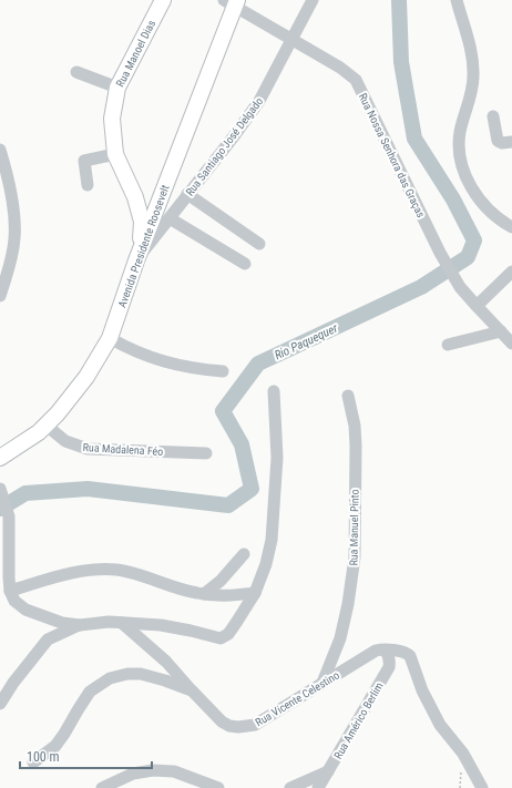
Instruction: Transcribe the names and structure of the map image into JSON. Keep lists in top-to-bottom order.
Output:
{
  "streets": {
    "main road": ["Rua Manoel Dias", "Avenida Presidente Roosevelt"],
    "street": [
      "Rua Santiago José Delgado",
      "Rua Nossa Senhora das Graças",
      "Rua Madalena Féo",
      "Rua Manuel Pinto",
      "Rua Vicente Celestino",
      "Rua Américo Berlim"
    ]
  },
  "crossings": [
    ["Rua Manoel Dias", "Rua Santiago José Delgado"],
    ["Rua Manoel Dias", "Avenida Presidente Roosevelt"],
    ["Rua Santiago José Delgado", "Rua Nossa Senhora das Graças"],
    ["Rua Santiago José Delgado", "Avenida Presidente Roosevelt"],
    ["Rua Nossa Senhora das Graças", "Avenida Presidente Roosevelt"],
    ["Avenida Presidente Roosevelt", "Rua Madalena Féo"],
    ["Rua Manuel Pinto", "Rua Vicente Celestino"],
    ["Rua Vicente Celestino", "Rua Américo Berlim"]
  ],
  "water": ["Rio Paquequer"],
  "scale_bar": "100 m"
}
